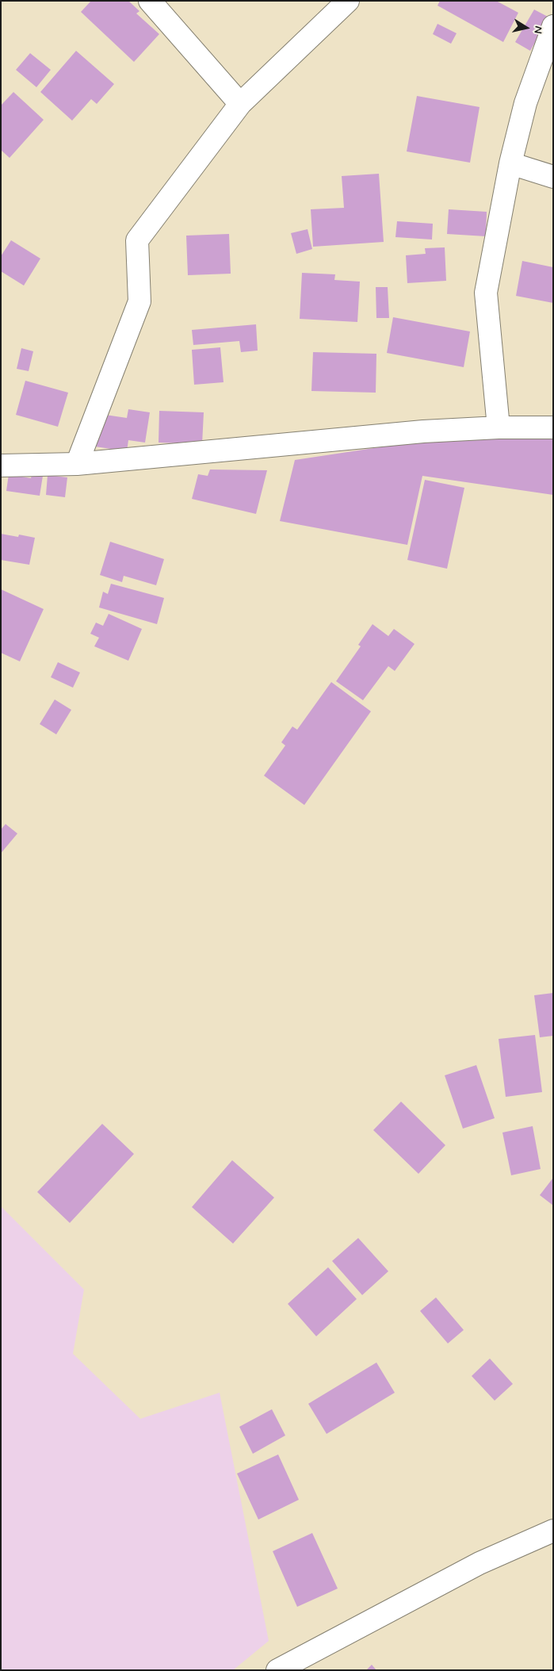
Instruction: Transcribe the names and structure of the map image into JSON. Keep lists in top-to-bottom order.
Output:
{
  "north": "right"
}
